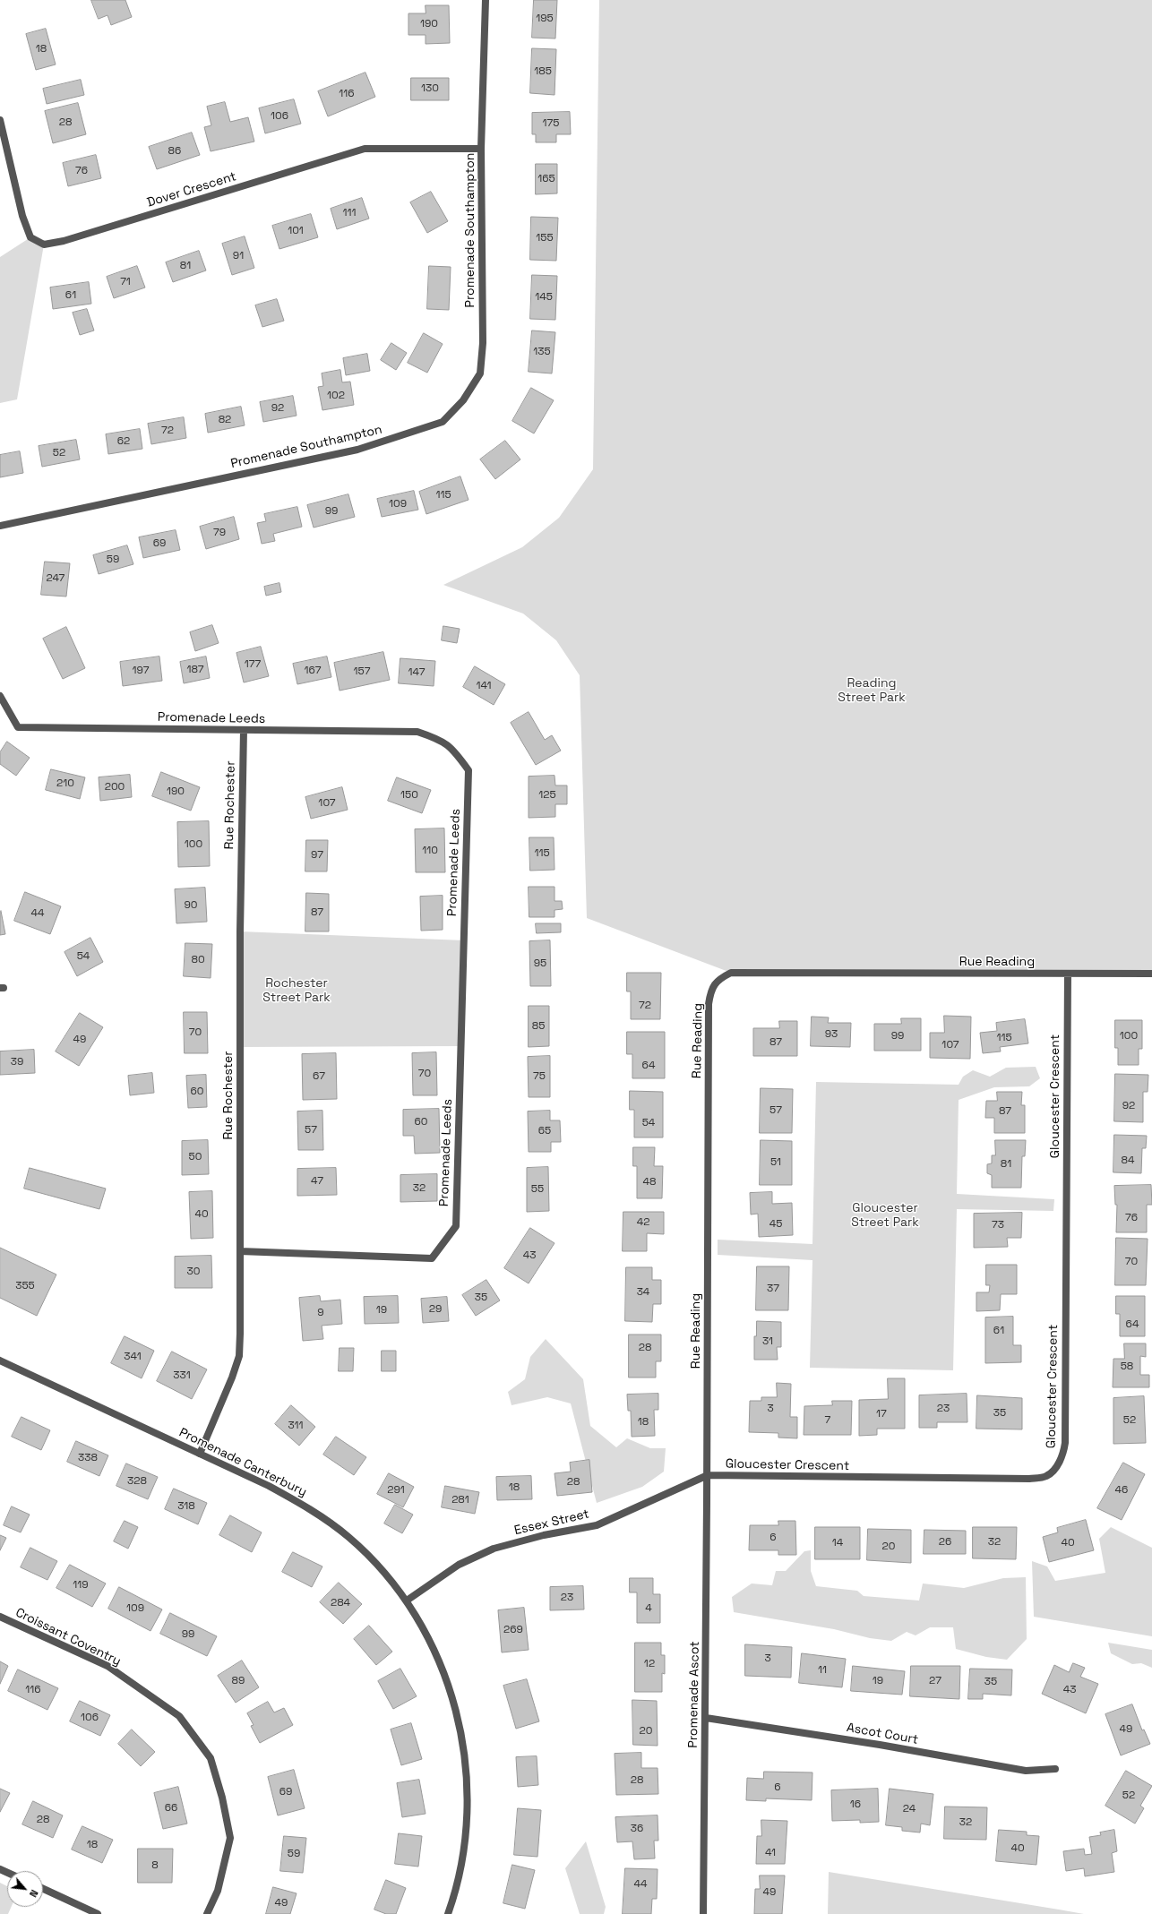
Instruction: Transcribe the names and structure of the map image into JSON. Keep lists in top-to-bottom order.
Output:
{
  "streets": {
    "street": [
      "Dover Crescent",
      "Promenade Southampton",
      "Promenade Leeds",
      "Rue Rochester",
      "Rue Reading",
      "Gloucester Crescent",
      "Promenade Canterbury",
      "Essex Street",
      "Croissant Coventry",
      "Promenade Ascot",
      "Ascot Court"
    ]
  },
  "crossings": [
    ["Dover Crescent", "Promenade Southampton"],
    ["Promenade Leeds", "Rue Rochester"],
    ["Rue Rochester", "Promenade Canterbury"],
    ["Rue Reading", "Gloucester Crescent"],
    ["Rue Reading", "Essex Street"],
    ["Rue Reading", "Promenade Ascot"],
    ["Gloucester Crescent", "Essex Street"],
    ["Gloucester Crescent", "Promenade Ascot"],
    ["Promenade Canterbury", "Essex Street"],
    ["Essex Street", "Promenade Ascot"],
    ["Promenade Ascot", "Ascot Court"]
  ],
  "parks": ["Reading Street Park", "Rochester Street Park", "Gloucester Street Park"],
  "house_numbers": [
    "195",
    "190",
    "18",
    "185",
    "130",
    "116",
    "106",
    "28",
    "175",
    "86",
    "76",
    "165",
    "111",
    "101",
    "155",
    "91",
    "81",
    "71",
    "61",
    "145",
    "135",
    "102",
    "92",
    "82",
    "72",
    "62",
    "52",
    "115",
    "109",
    "99",
    "79",
    "69",
    "59",
    "247",
    "177",
    "187",
    "197",
    "167",
    "157",
    "147",
    "141",
    "210",
    "200",
    "190",
    "150",
    "125",
    "107",
    "100",
    "110",
    "115",
    "97",
    "90",
    "87",
    "44",
    "54",
    "80",
    "95",
    "72",
    "85",
    "70",
    "93",
    "99",
    "100",
    "115",
    "49",
    "87",
    "107",
    "39",
    "64",
    "70",
    "67",
    "75",
    "60",
    "92",
    "57",
    "87",
    "60",
    "54",
    "57",
    "65",
    "50",
    "84",
    "51",
    "81",
    "47",
    "48",
    "32",
    "55",
    "40",
    "76",
    "42",
    "45",
    "73",
    "43",
    "70",
    "30",
    "355",
    "37",
    "34",
    "35",
    "29",
    "19",
    "9",
    "64",
    "61",
    "31",
    "28",
    "341",
    "58",
    "331",
    "3",
    "23",
    "35",
    "17",
    "7",
    "52",
    "18",
    "311",
    "338",
    "328",
    "28",
    "18",
    "291",
    "46",
    "281",
    "318",
    "6",
    "26",
    "32",
    "14",
    "40",
    "20",
    "119",
    "23",
    "284",
    "109",
    "4",
    "269",
    "99",
    "3",
    "12",
    "11",
    "89",
    "19",
    "27",
    "35",
    "116",
    "43",
    "106",
    "49",
    "20",
    "28",
    "6",
    "69",
    "52",
    "16",
    "66",
    "24",
    "28",
    "32",
    "36",
    "18",
    "40",
    "41",
    "59",
    "8",
    "44",
    "49",
    "49"
  ],
  "north": "bottom right"
}
